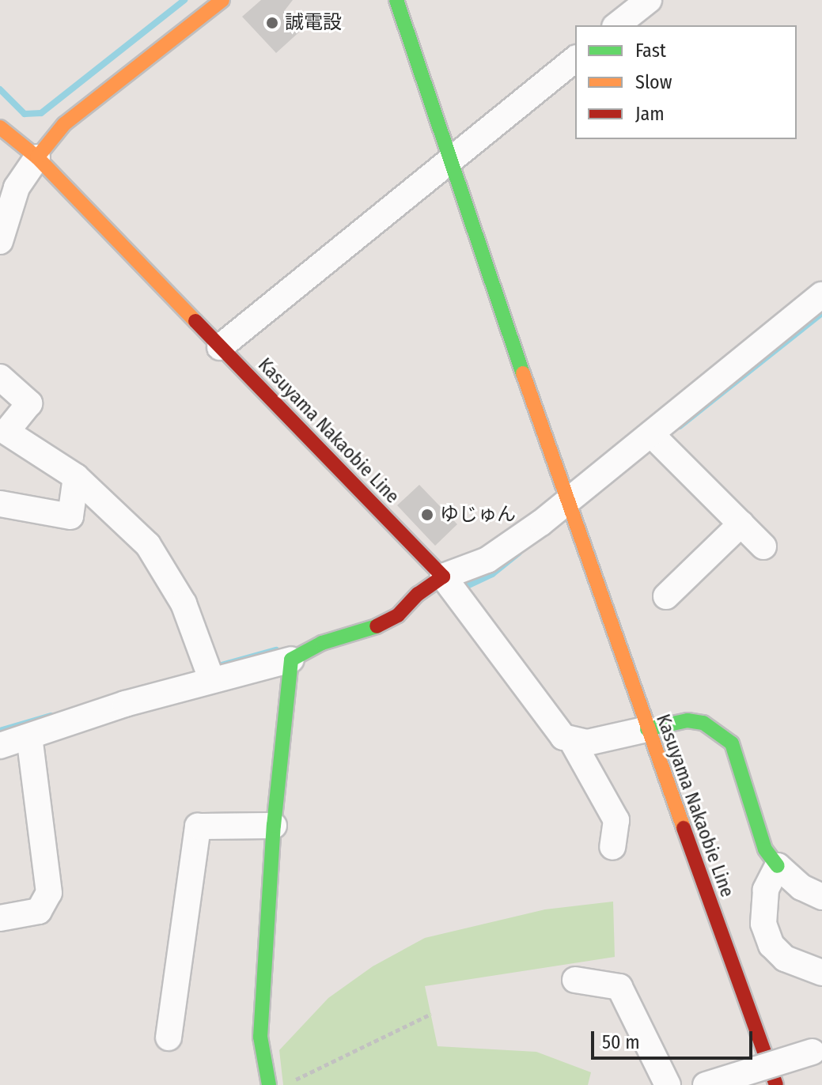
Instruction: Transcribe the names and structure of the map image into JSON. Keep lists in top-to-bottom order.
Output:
{
  "streets": {
    "main road": ["Kasuyama Nakaobie Line"]
  },
  "places": ["誠電設", "ゆじゅん"],
  "legend": ["Fast", "Slow", "Jam"],
  "scale_bar": "50 m"
}
